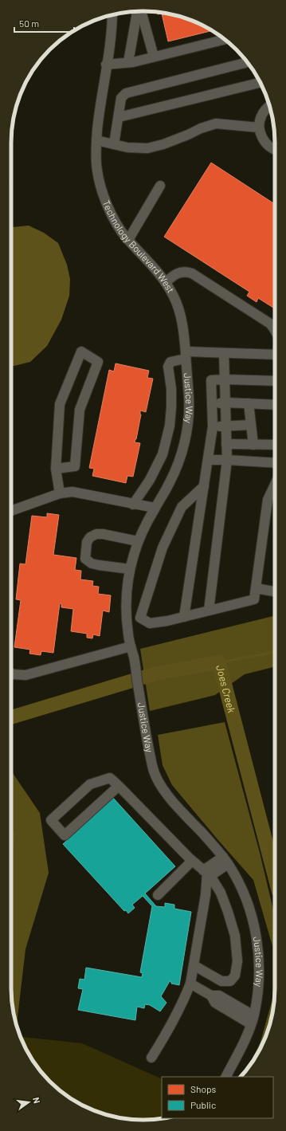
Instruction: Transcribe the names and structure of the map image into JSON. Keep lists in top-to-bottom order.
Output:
{
  "streets": {
    "street": ["Technology Boulevard West", "Justice Way"]
  },
  "crossings": [
    ["Technology Boulevard West", "Justice Way"]
  ],
  "water": ["Joes Creek"],
  "legend": ["Shops", "Public"],
  "scale_bar": "50 m",
  "north": "right"
}
